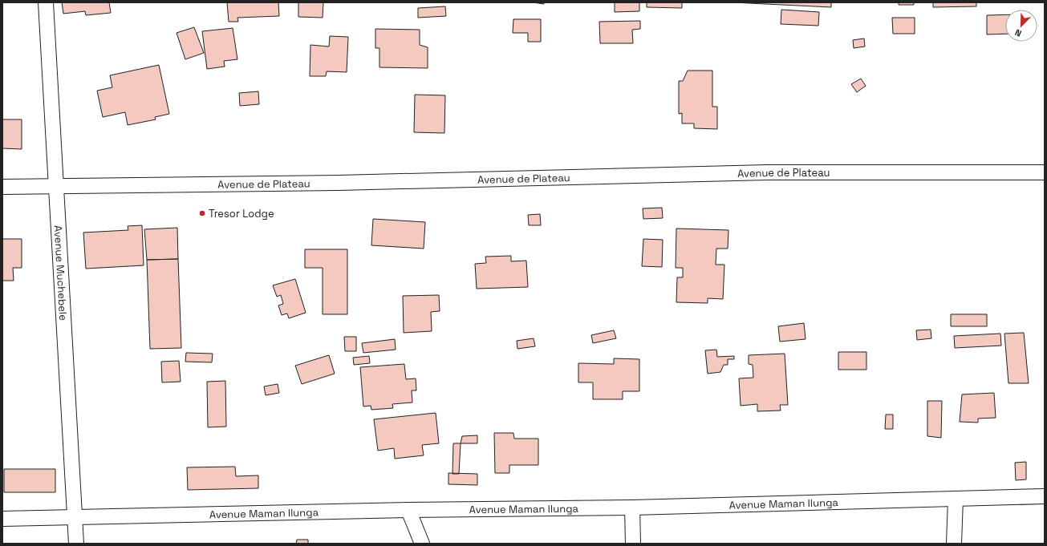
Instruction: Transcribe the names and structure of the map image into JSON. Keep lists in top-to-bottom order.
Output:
{
  "streets": {
    "street": ["Avenue de Plateau", "Avenue Muchebele", "Avenue Maman Ilunga"]
  },
  "crossings": [
    ["Avenue de Plateau", "Avenue Muchebele"],
    ["Avenue Muchebele", "Avenue Maman Ilunga"]
  ],
  "places": ["Tresor Lodge"],
  "north": "bottom left"
}
